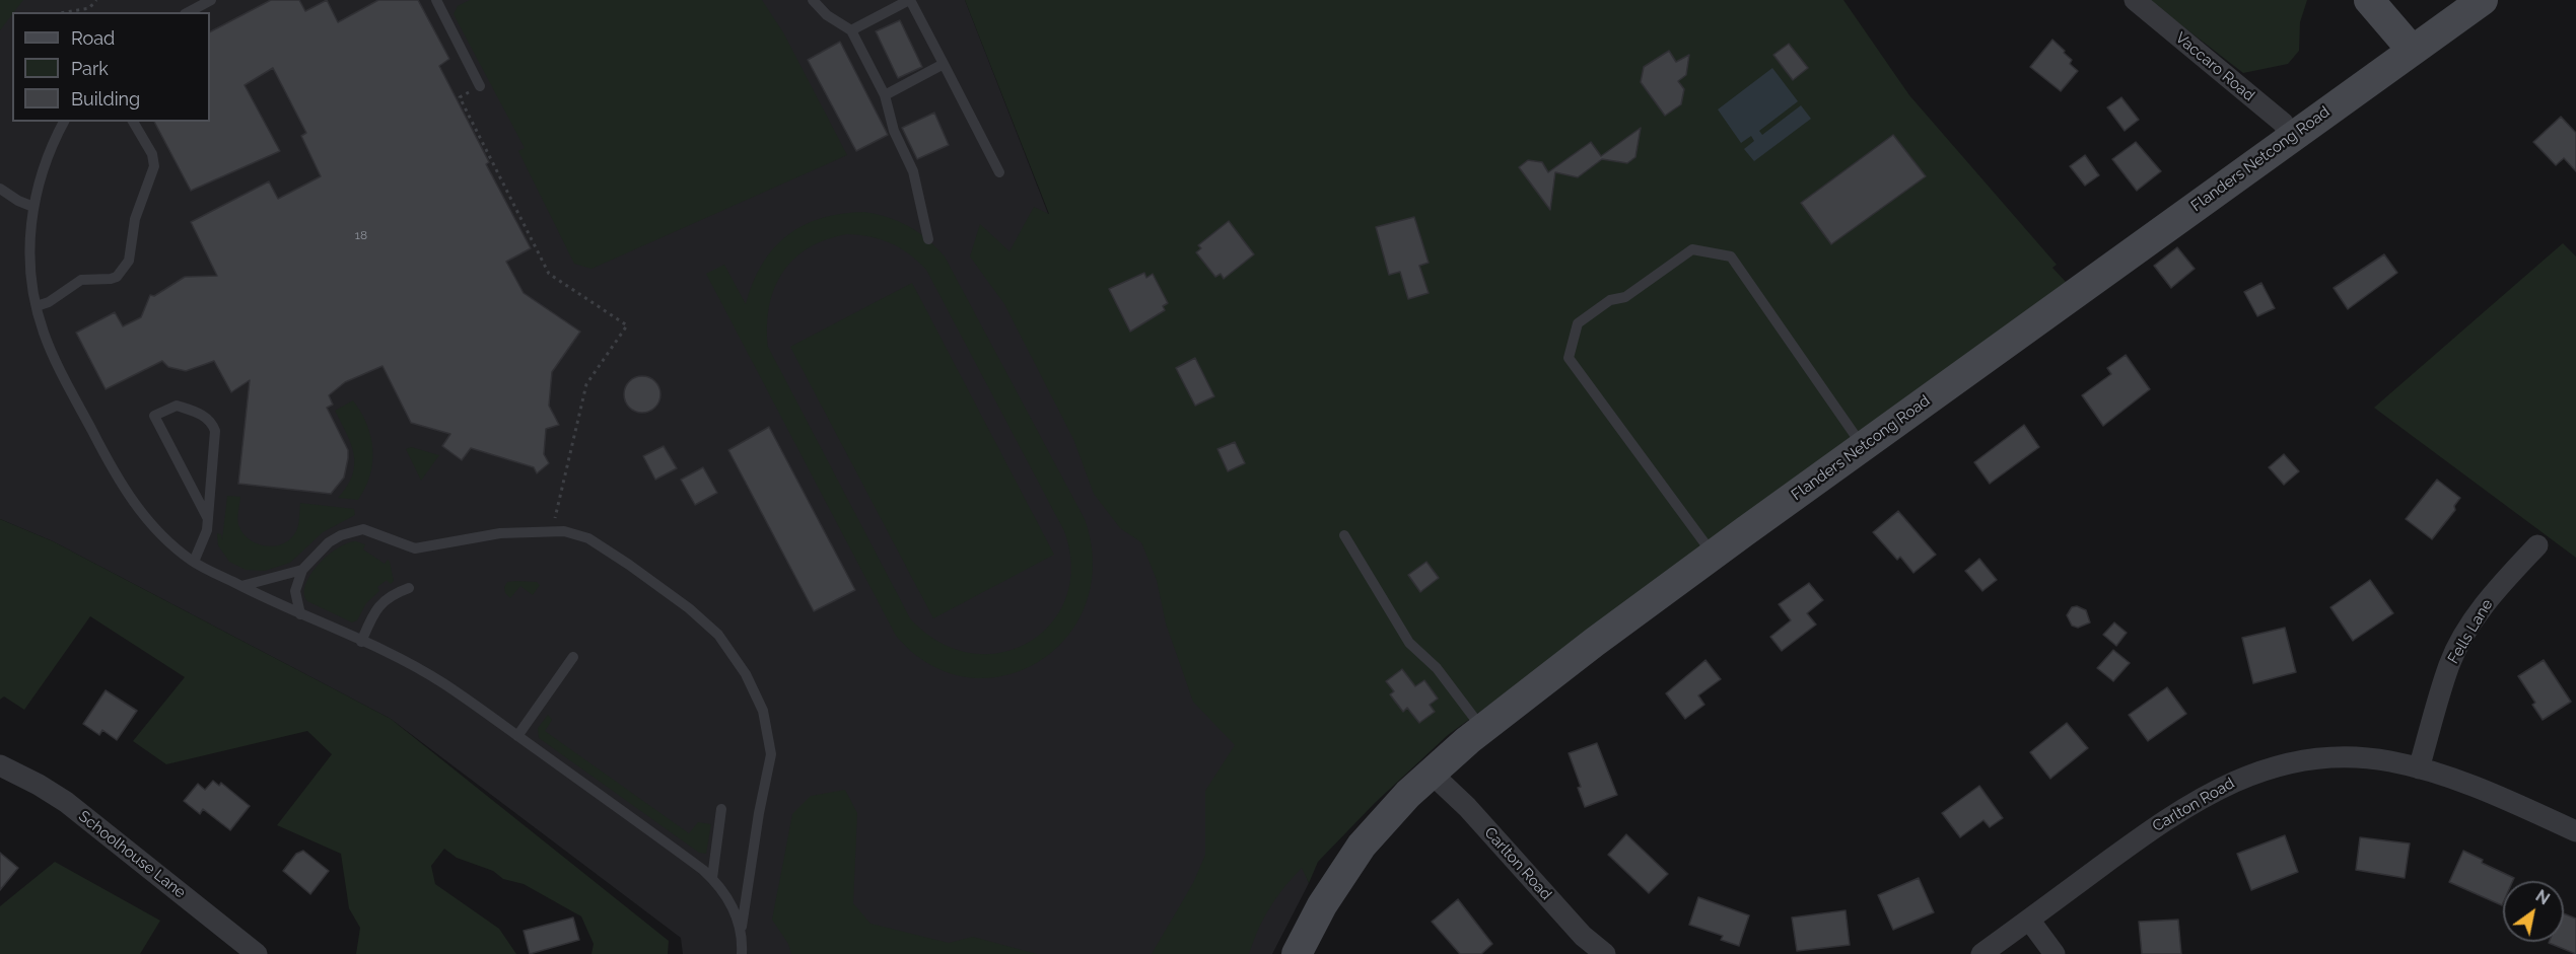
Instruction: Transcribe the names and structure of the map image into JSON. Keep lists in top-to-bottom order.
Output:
{
  "streets": {
    "main road": ["Flanders Netcong Road"],
    "street": [
      "Vaccaro Road",
      "Fells Lane",
      "Carlton Road",
      "Schoolhouse Lane"
    ]
  },
  "crossings": [
    ["Vaccaro Road", "Flanders Netcong Road"],
    ["Flanders Netcong Road", "Carlton Road"],
    ["Fells Lane", "Carlton Road"]
  ],
  "house_numbers": ["18"],
  "legend": ["Road", "Park", "Building"],
  "north": "top right"
}
